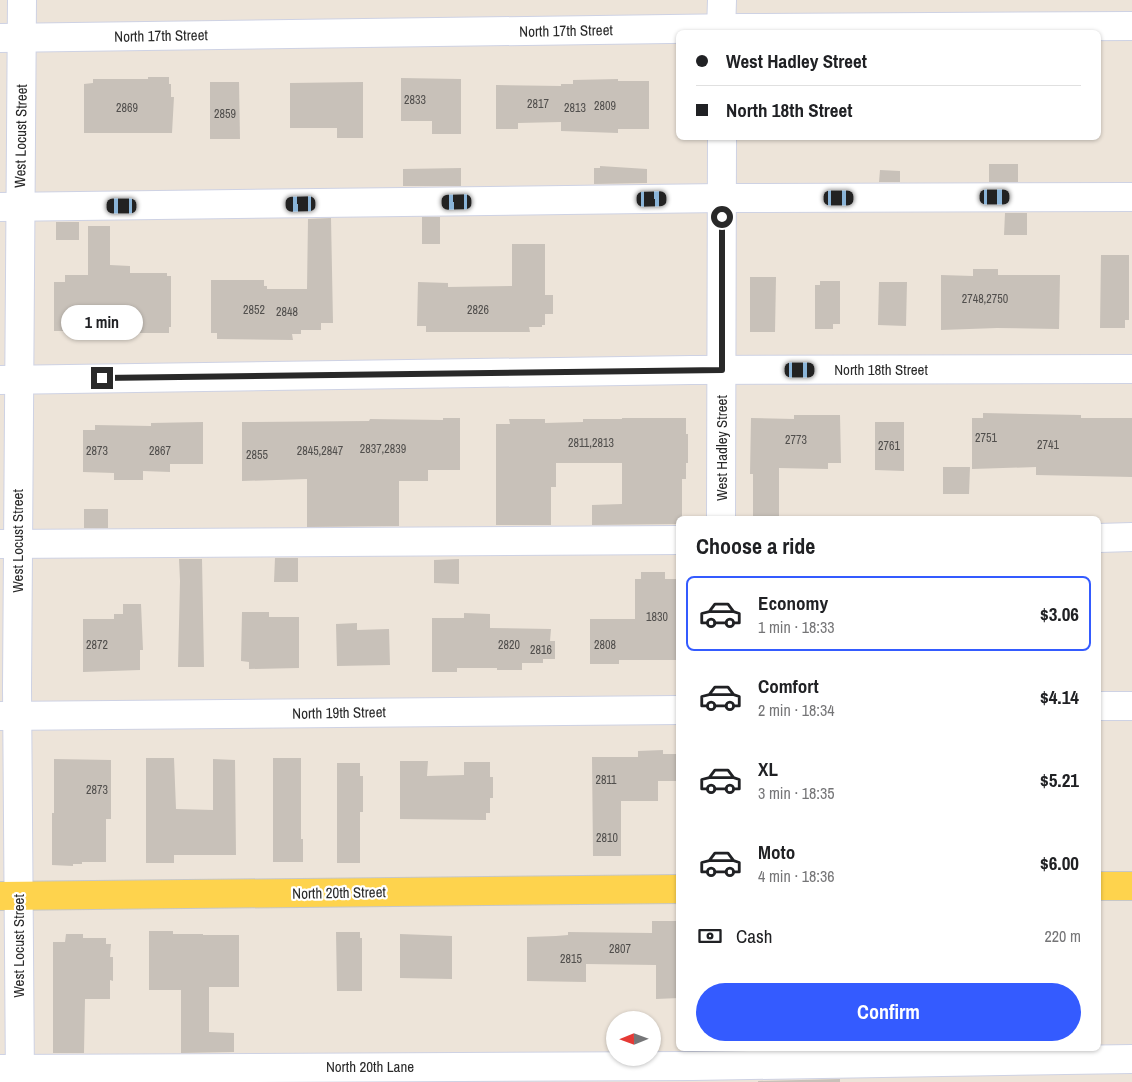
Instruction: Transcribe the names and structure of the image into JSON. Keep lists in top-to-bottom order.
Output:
{
  "streets": {
    "main road": ["North 20th Street"],
    "street": [
      "North 17th Street",
      "West Locust Street",
      "North 18th Street",
      "West Hadley Street",
      "North 19th Street",
      "North 20th Lane"
    ]
  },
  "crossings": [
    ["North 17th Street", "West Locust Street"],
    ["West Locust Street", "North 18th Street"],
    ["West Locust Street", "North 19th Street"],
    ["West Locust Street", "North 20th Street"],
    ["West Locust Street", "North 20th Lane"],
    ["North 18th Street", "West Hadley Street"]
  ],
  "house_numbers": [
    "2833",
    "2817",
    "2809",
    "2869",
    "2813",
    "2859",
    "2748,2750",
    "2852",
    "2826",
    "2848",
    "2751",
    "2773",
    "2811,2813",
    "2741",
    "2761",
    "2837,2839",
    "2873",
    "2867",
    "2845,2847",
    "2855",
    "1830",
    "2872",
    "2820",
    "2808",
    "2816",
    "2811",
    "2873",
    "2810",
    "2807",
    "2815"
  ],
  "north": "left",
  "page": {
    "banner": ["West Hadley Street", "North 18th Street"],
    "bubble": "1 min",
    "heading": "Choose a ride",
    "list": [
      {
        "name": "Economy",
        "note": "1 min · 18:33",
        "value": "$3.06"
      },
      {
        "name": "Comfort",
        "note": "2 min · 18:34",
        "value": "$4.14"
      },
      {
        "name": "XL",
        "note": "3 min · 18:35",
        "value": "$5.21"
      },
      {
        "name": "Moto",
        "note": "4 min · 18:36",
        "value": "$6.00"
      }
    ],
    "pay": ["Cash", "220 m"],
    "buttons": "Confirm"
  }
}
